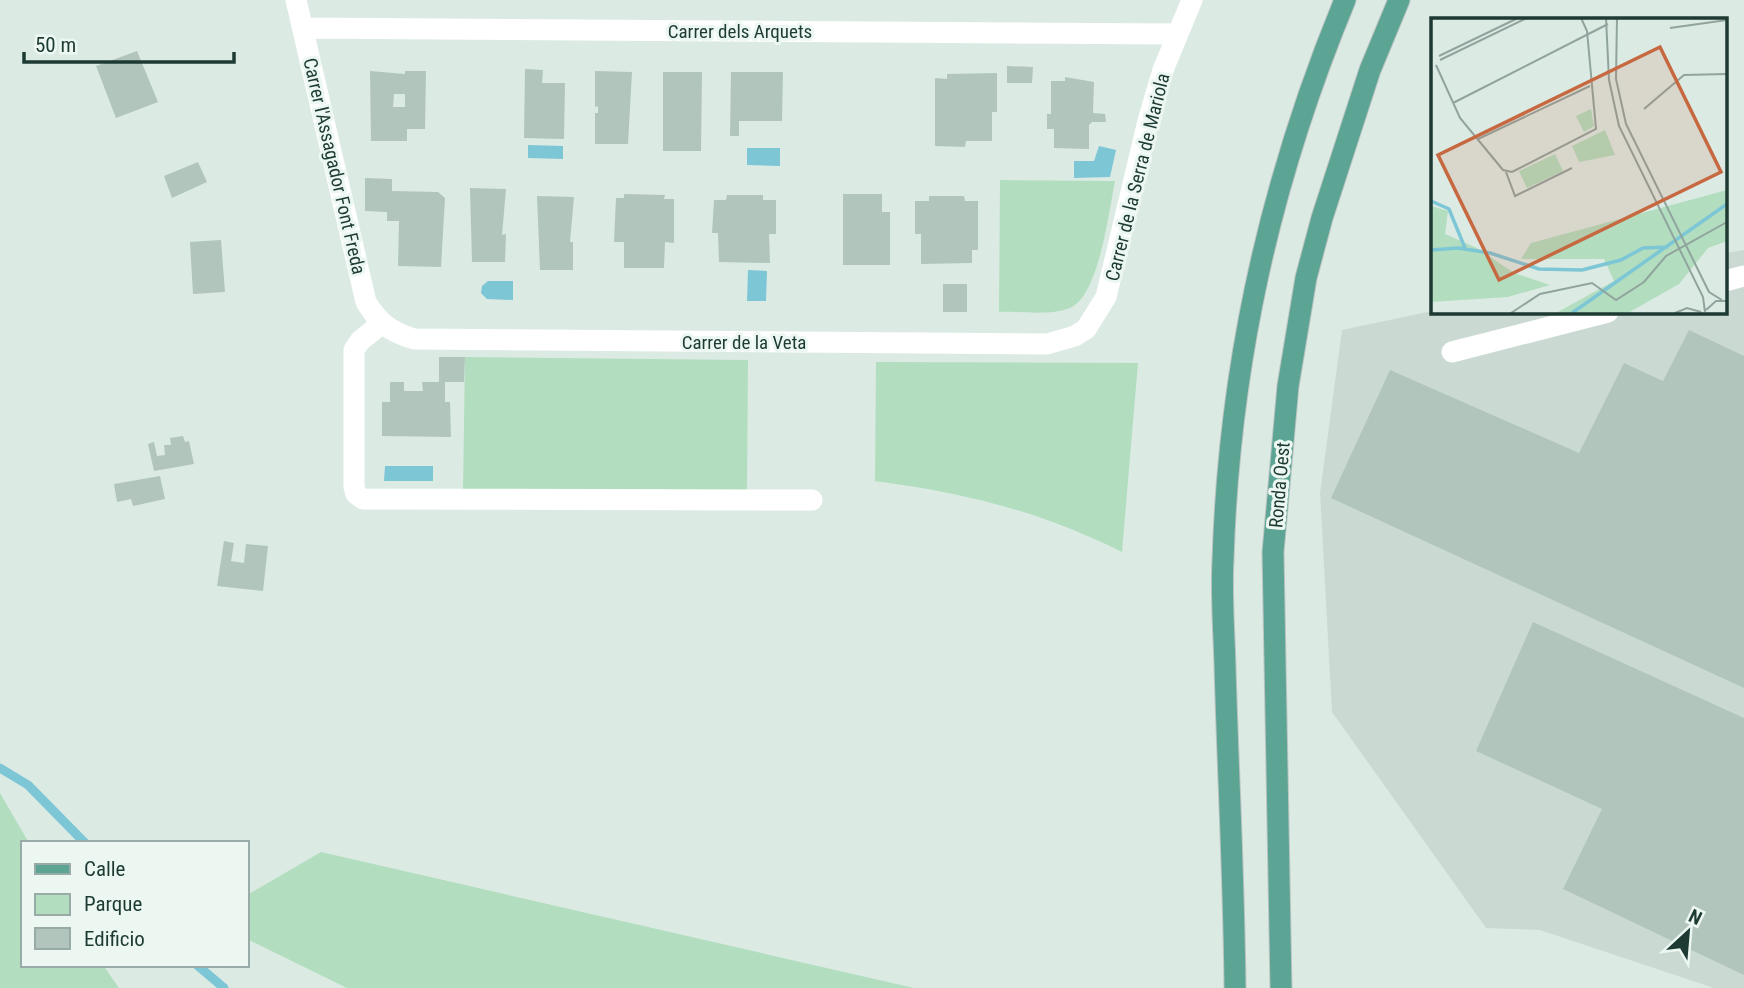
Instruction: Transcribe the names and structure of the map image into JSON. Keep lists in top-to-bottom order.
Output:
{
  "streets": {
    "main road": ["Ronda Oest"],
    "street": [
      "Carrer dels Arquets",
      "Carrer l'Assagador Font Freda",
      "Carrer de la Serra de Mariola",
      "Carrer de la Veta"
    ]
  },
  "crossings": [
    ["Carrer dels Arquets", "Carrer l'Assagador Font Freda"],
    ["Carrer dels Arquets", "Carrer de la Serra de Mariola"],
    ["Carrer l'Assagador Font Freda", "Carrer de la Veta"],
    ["Carrer de la Serra de Mariola", "Carrer de la Veta"]
  ],
  "legend": ["Calle", "Parque", "Edificio"],
  "scale_bar": "50 m",
  "north": "top right"
}
